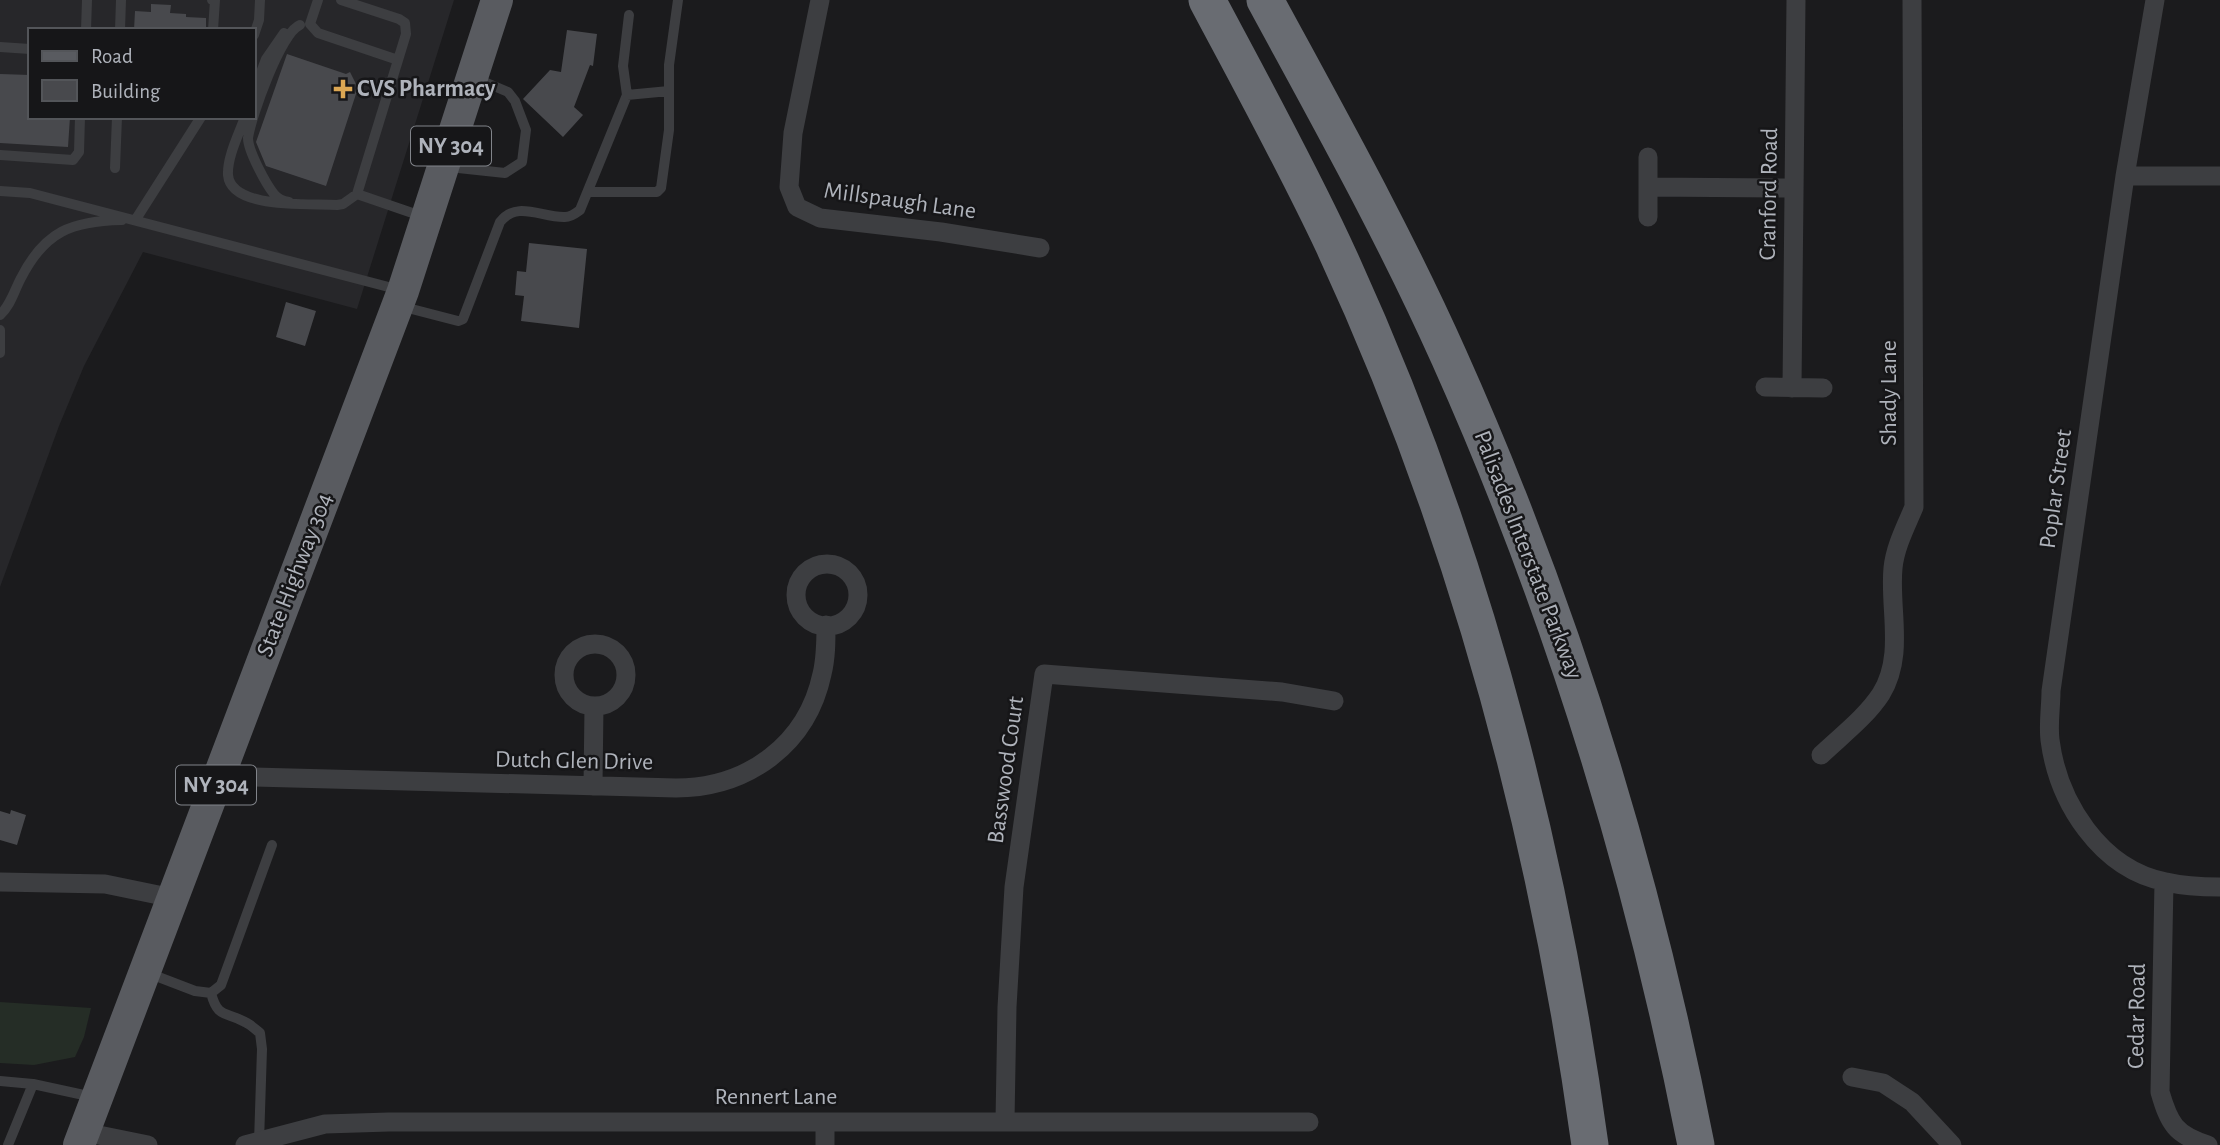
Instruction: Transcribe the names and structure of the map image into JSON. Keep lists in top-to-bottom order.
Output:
{
  "streets": {
    "highway": ["Palisades Interstate Parkway"],
    "main road": ["NY 304", "State Highway 304"],
    "street": [
      "Cranford Road",
      "Millspaugh Lane",
      "Shady Lane",
      "Poplar Street",
      "Dutch Glen Drive",
      "Basswood Court",
      "Cedar Road",
      "Rennert Lane"
    ]
  },
  "crossings": [
    ["Poplar Street", "Cedar Road"],
    ["State Highway 304", "Dutch Glen Drive"],
    ["Basswood Court", "Rennert Lane"]
  ],
  "places": {
    "health": ["CVS Pharmacy"]
  },
  "legend": ["Road", "Building"]
}
